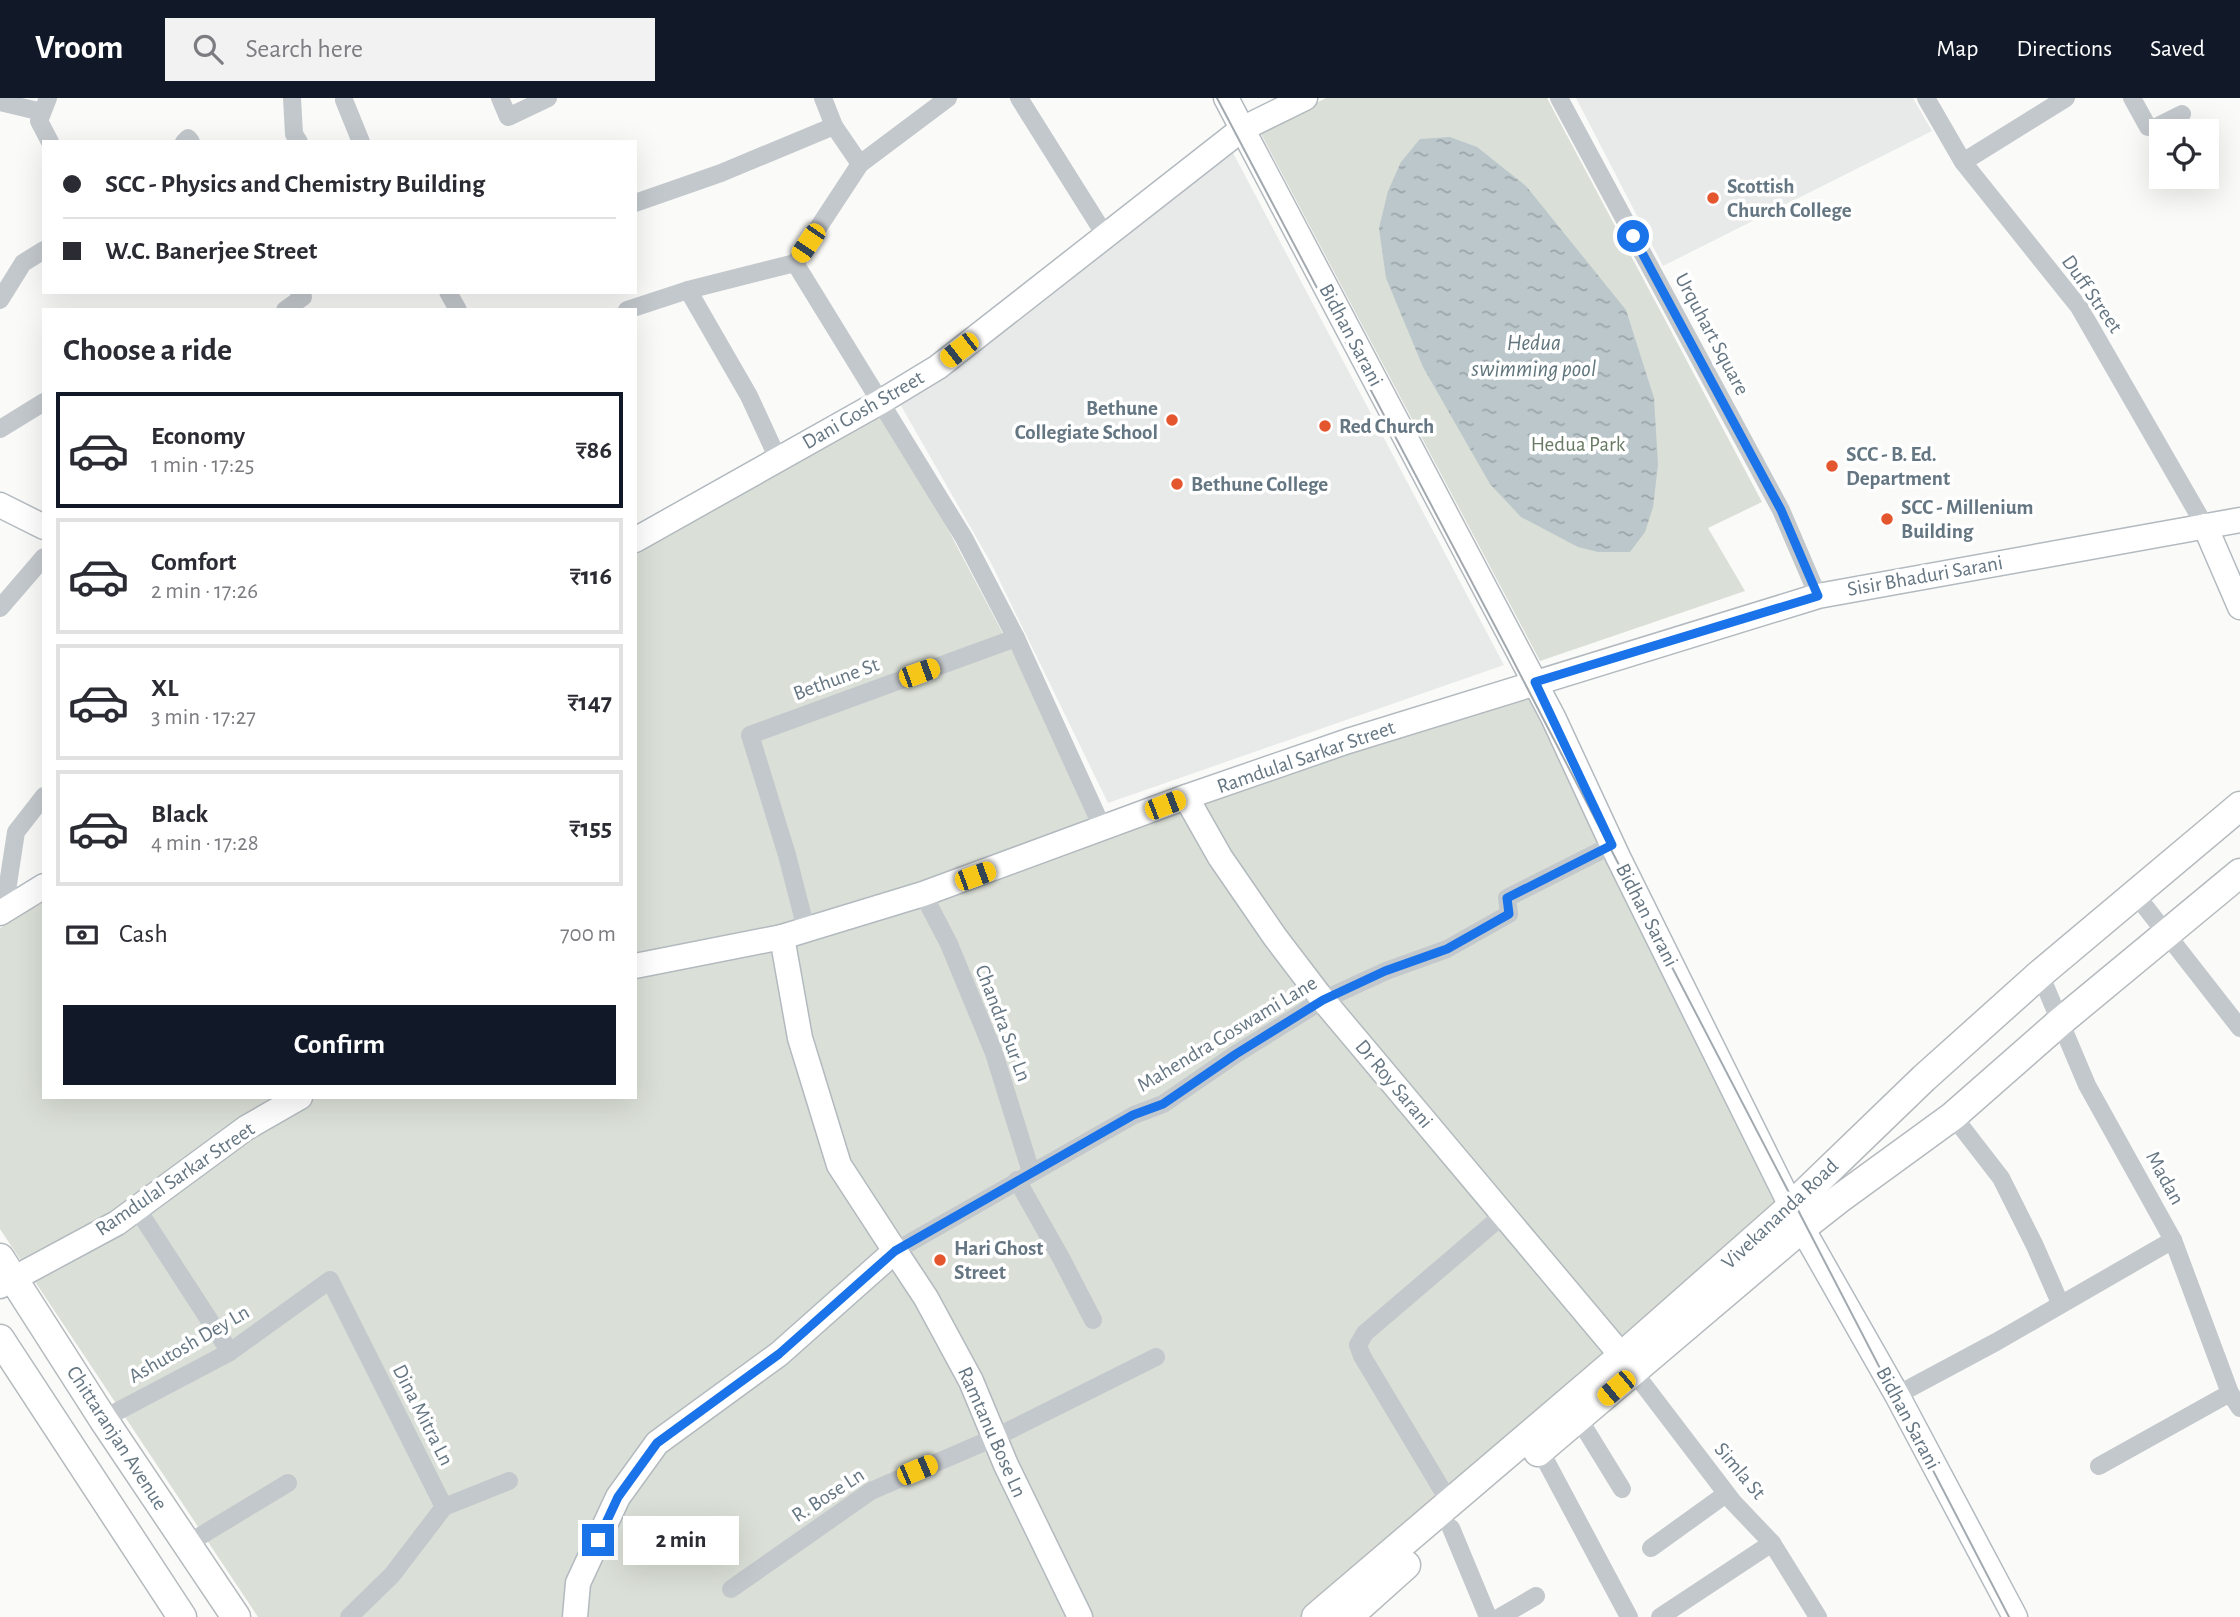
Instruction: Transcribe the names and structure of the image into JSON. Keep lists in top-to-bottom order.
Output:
{
  "streets": {
    "main road": ["Vivekananda Road", "Chittaranjan Avenue"],
    "street": [
      "Duff Street",
      "Urquhart Square",
      "Bidhan Sarani",
      "Dani Gosh Street",
      "Sisir Bhaduri Sarani",
      "Bethune St",
      "Ramdulal Sarkar Street",
      "Chandra Sur Ln",
      "Mahendra Goswami Lane",
      "Dr Roy Sarani",
      "Madan",
      "Ashutosh Dey Ln",
      "Dina Mitra Ln",
      "Ramtanu Bose Ln",
      "Simla St",
      "R. Bose Ln"
    ]
  },
  "crossings": [
    ["Duff Street", "Sisir Bhaduri Sarani"],
    ["Urquhart Square", "Sisir Bhaduri Sarani"],
    ["Bidhan Sarani", "Dani Gosh Street"],
    ["Bidhan Sarani", "Sisir Bhaduri Sarani"],
    ["Bidhan Sarani", "Ramdulal Sarkar Street"],
    ["Bidhan Sarani", "Mahendra Goswami Lane"],
    ["Bidhan Sarani", "Vivekananda Road"],
    ["Sisir Bhaduri Sarani", "Ramdulal Sarkar Street"],
    ["Bethune St", "Ramdulal Sarkar Street"],
    ["Ramdulal Sarkar Street", "Chandra Sur Ln"],
    ["Ramdulal Sarkar Street", "Dr Roy Sarani"],
    ["Ramdulal Sarkar Street", "Ramtanu Bose Ln"],
    ["Ramdulal Sarkar Street", "Chittaranjan Avenue"],
    ["Chandra Sur Ln", "Mahendra Goswami Lane"],
    ["Mahendra Goswami Lane", "Dr Roy Sarani"],
    ["Mahendra Goswami Lane", "Ramtanu Bose Ln"],
    ["Dr Roy Sarani", "Vivekananda Road"],
    ["Dr Roy Sarani", "Simla St"],
    ["Madan", "Vivekananda Road"],
    ["Vivekananda Road", "Simla St"],
    ["Ashutosh Dey Ln", "Dina Mitra Ln"],
    ["Ashutosh Dey Ln", "Chittaranjan Avenue"],
    ["Ramtanu Bose Ln", "R. Bose Ln"]
  ],
  "water": ["Hedua swimming pool"],
  "parks": ["Hedua Park"],
  "places": [
    "Scottish Church College",
    "Bethune Collegiate School",
    "Red Church",
    "SCC - B. Ed. Department",
    "Bethune College",
    "SCC - Millenium Building",
    "Hari Ghost Street"
  ],
  "page": {
    "header": "Vroom",
    "search": "Search here",
    "nav": ["Map", "Directions", "Saved"],
    "banner": ["SCC - Physics and Chemistry Building", "W.C. Banerjee Street"],
    "heading": "Choose a ride",
    "list": [
      {
        "name": "Economy",
        "note": "1 min · 17:25",
        "value": "₹86"
      },
      {
        "name": "Comfort",
        "note": "2 min · 17:26",
        "value": "₹116"
      },
      {
        "name": "XL",
        "note": "3 min · 17:27",
        "value": "₹147"
      },
      {
        "name": "Black",
        "note": "4 min · 17:28",
        "value": "₹155"
      }
    ],
    "pay": ["Cash", "700 m"],
    "buttons": "Confirm",
    "bubble": "2 min"
  }
}
